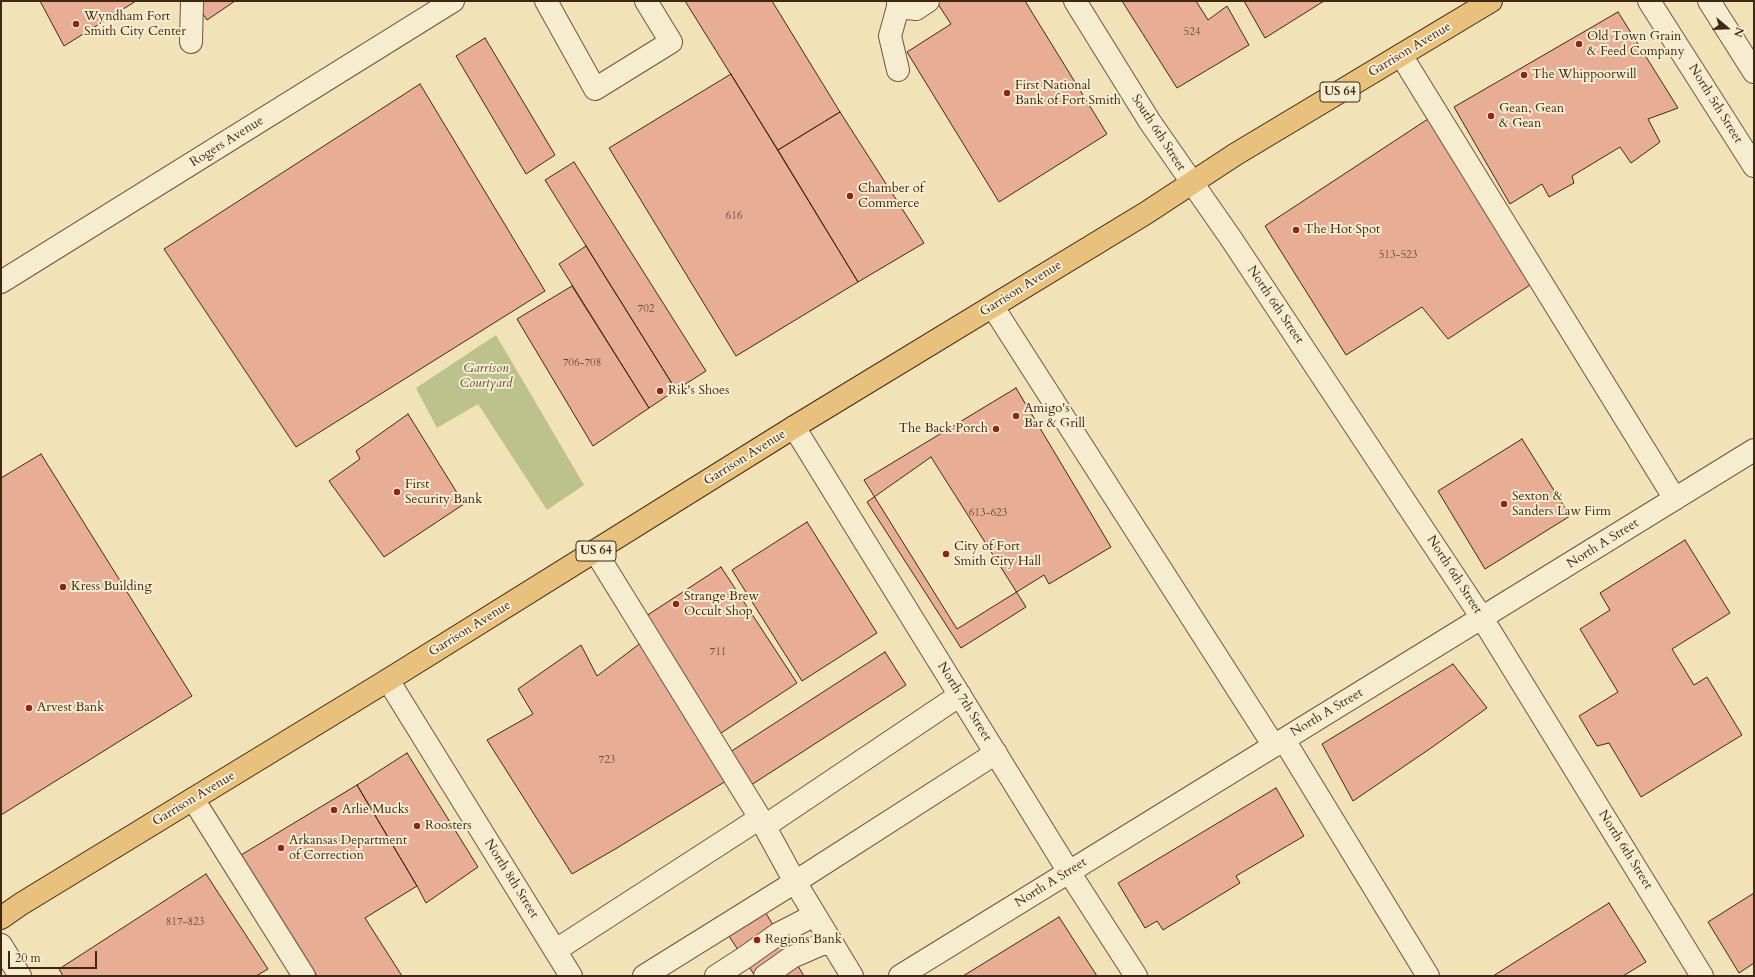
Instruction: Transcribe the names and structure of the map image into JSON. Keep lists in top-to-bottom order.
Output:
{
  "streets": {
    "main road": ["Garrison Avenue", "US 64"],
    "street": [
      "North 5th Street",
      "South 6th Street",
      "Rogers Avenue",
      "North 6th Street",
      "North A Street",
      "North 7th Street",
      "North 8th Street"
    ]
  },
  "crossings": [
    ["Garrison Avenue", "South 6th Street"],
    ["Garrison Avenue", "North 6th Street"],
    ["Garrison Avenue", "North 7th Street"],
    ["Garrison Avenue", "North 8th Street"],
    ["South 6th Street", "North 6th Street"],
    ["North 6th Street", "North A Street"],
    ["North A Street", "North 7th Street"]
  ],
  "parks": ["Garrison Courtyard"],
  "places": [
    "Wyndham Fort Smith City Center",
    "Old Town Grain & Feed Company",
    "The Whippoorwill",
    "First National Bank of Fort Smith",
    "Gean, Gean & Gean",
    "Chamber of Commerce",
    "The Hot Spot",
    "Rik's Shoes",
    "Amigo's Bar & Grill",
    "The Back Porch",
    "First Security Bank",
    "Sexton & Sanders Law Firm",
    "City of Fort Smith City Hall",
    "Kress Building",
    "Strange Brew Occult Shop",
    "Arvest Bank",
    "Arlie Mucks",
    "Roosters",
    "Arkansas Department of Correction",
    "Regions Bank"
  ],
  "house_numbers": [
    "524",
    "616",
    "513-523",
    "702",
    "706-708",
    "613-623",
    "711",
    "723",
    "817-823"
  ],
  "scale_bar": "20 m",
  "north": "right"
}
